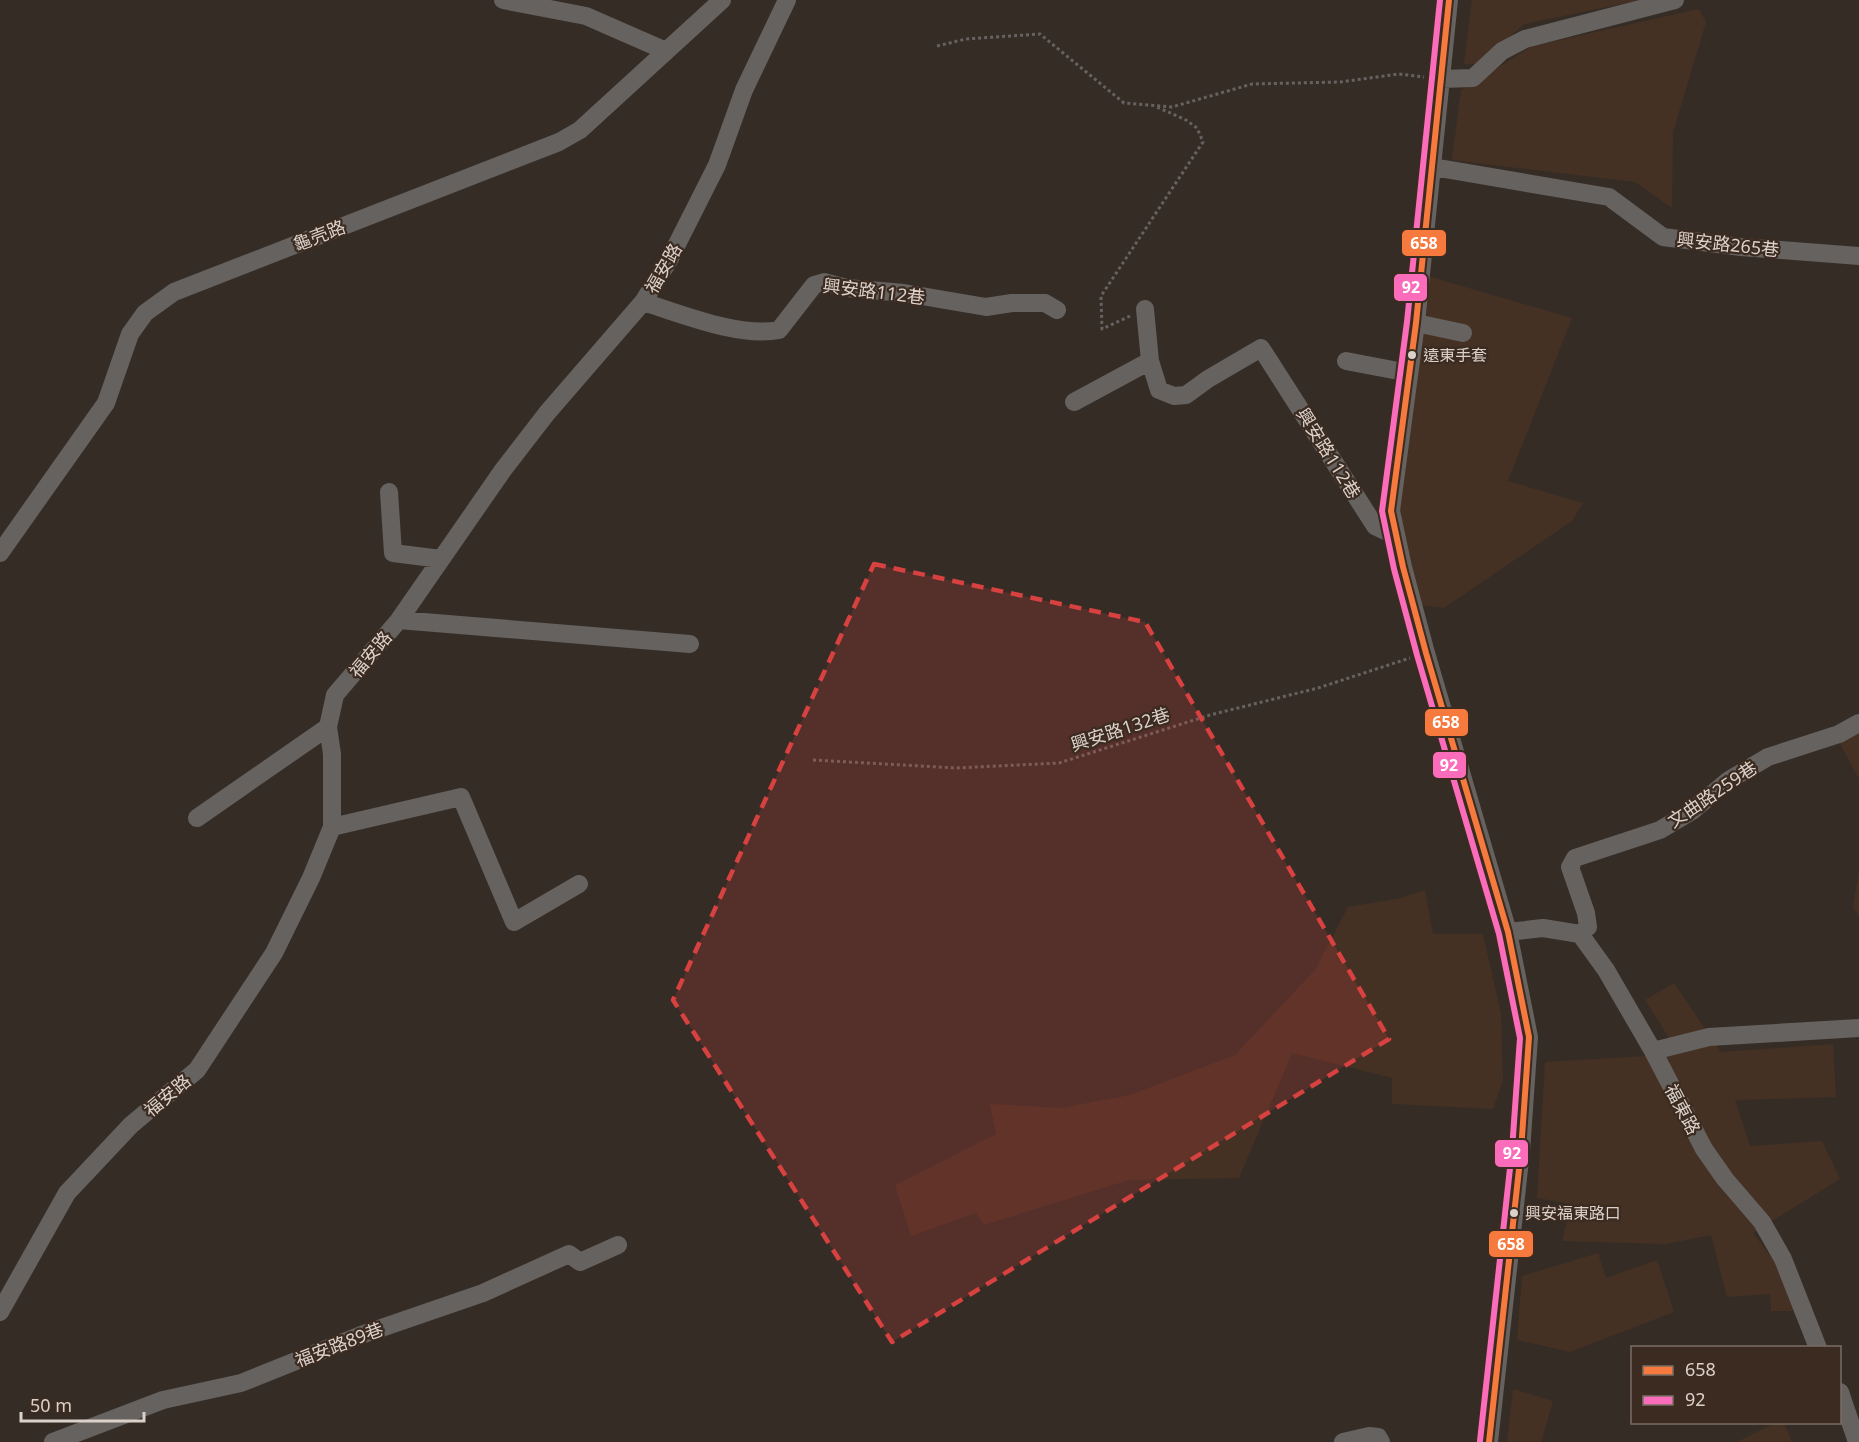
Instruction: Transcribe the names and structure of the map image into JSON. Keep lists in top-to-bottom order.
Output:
{
  "streets": {
    "street": [
      "龜壳路",
      "興安路265巷",
      "福安路",
      "興安路112巷",
      "文曲路259巷",
      "福東路",
      "福安路89巷"
    ],
    "path": ["興安路132巷"]
  },
  "crossings": [
    ["福安路", "興安路112巷"],
    ["文曲路259巷", "福東路"]
  ],
  "places": ["遠東手套", "興安福東路口"],
  "lines": ["transit line 658", "transit line 92"],
  "legend": ["658", "92"],
  "scale_bar": "50 m"
}
